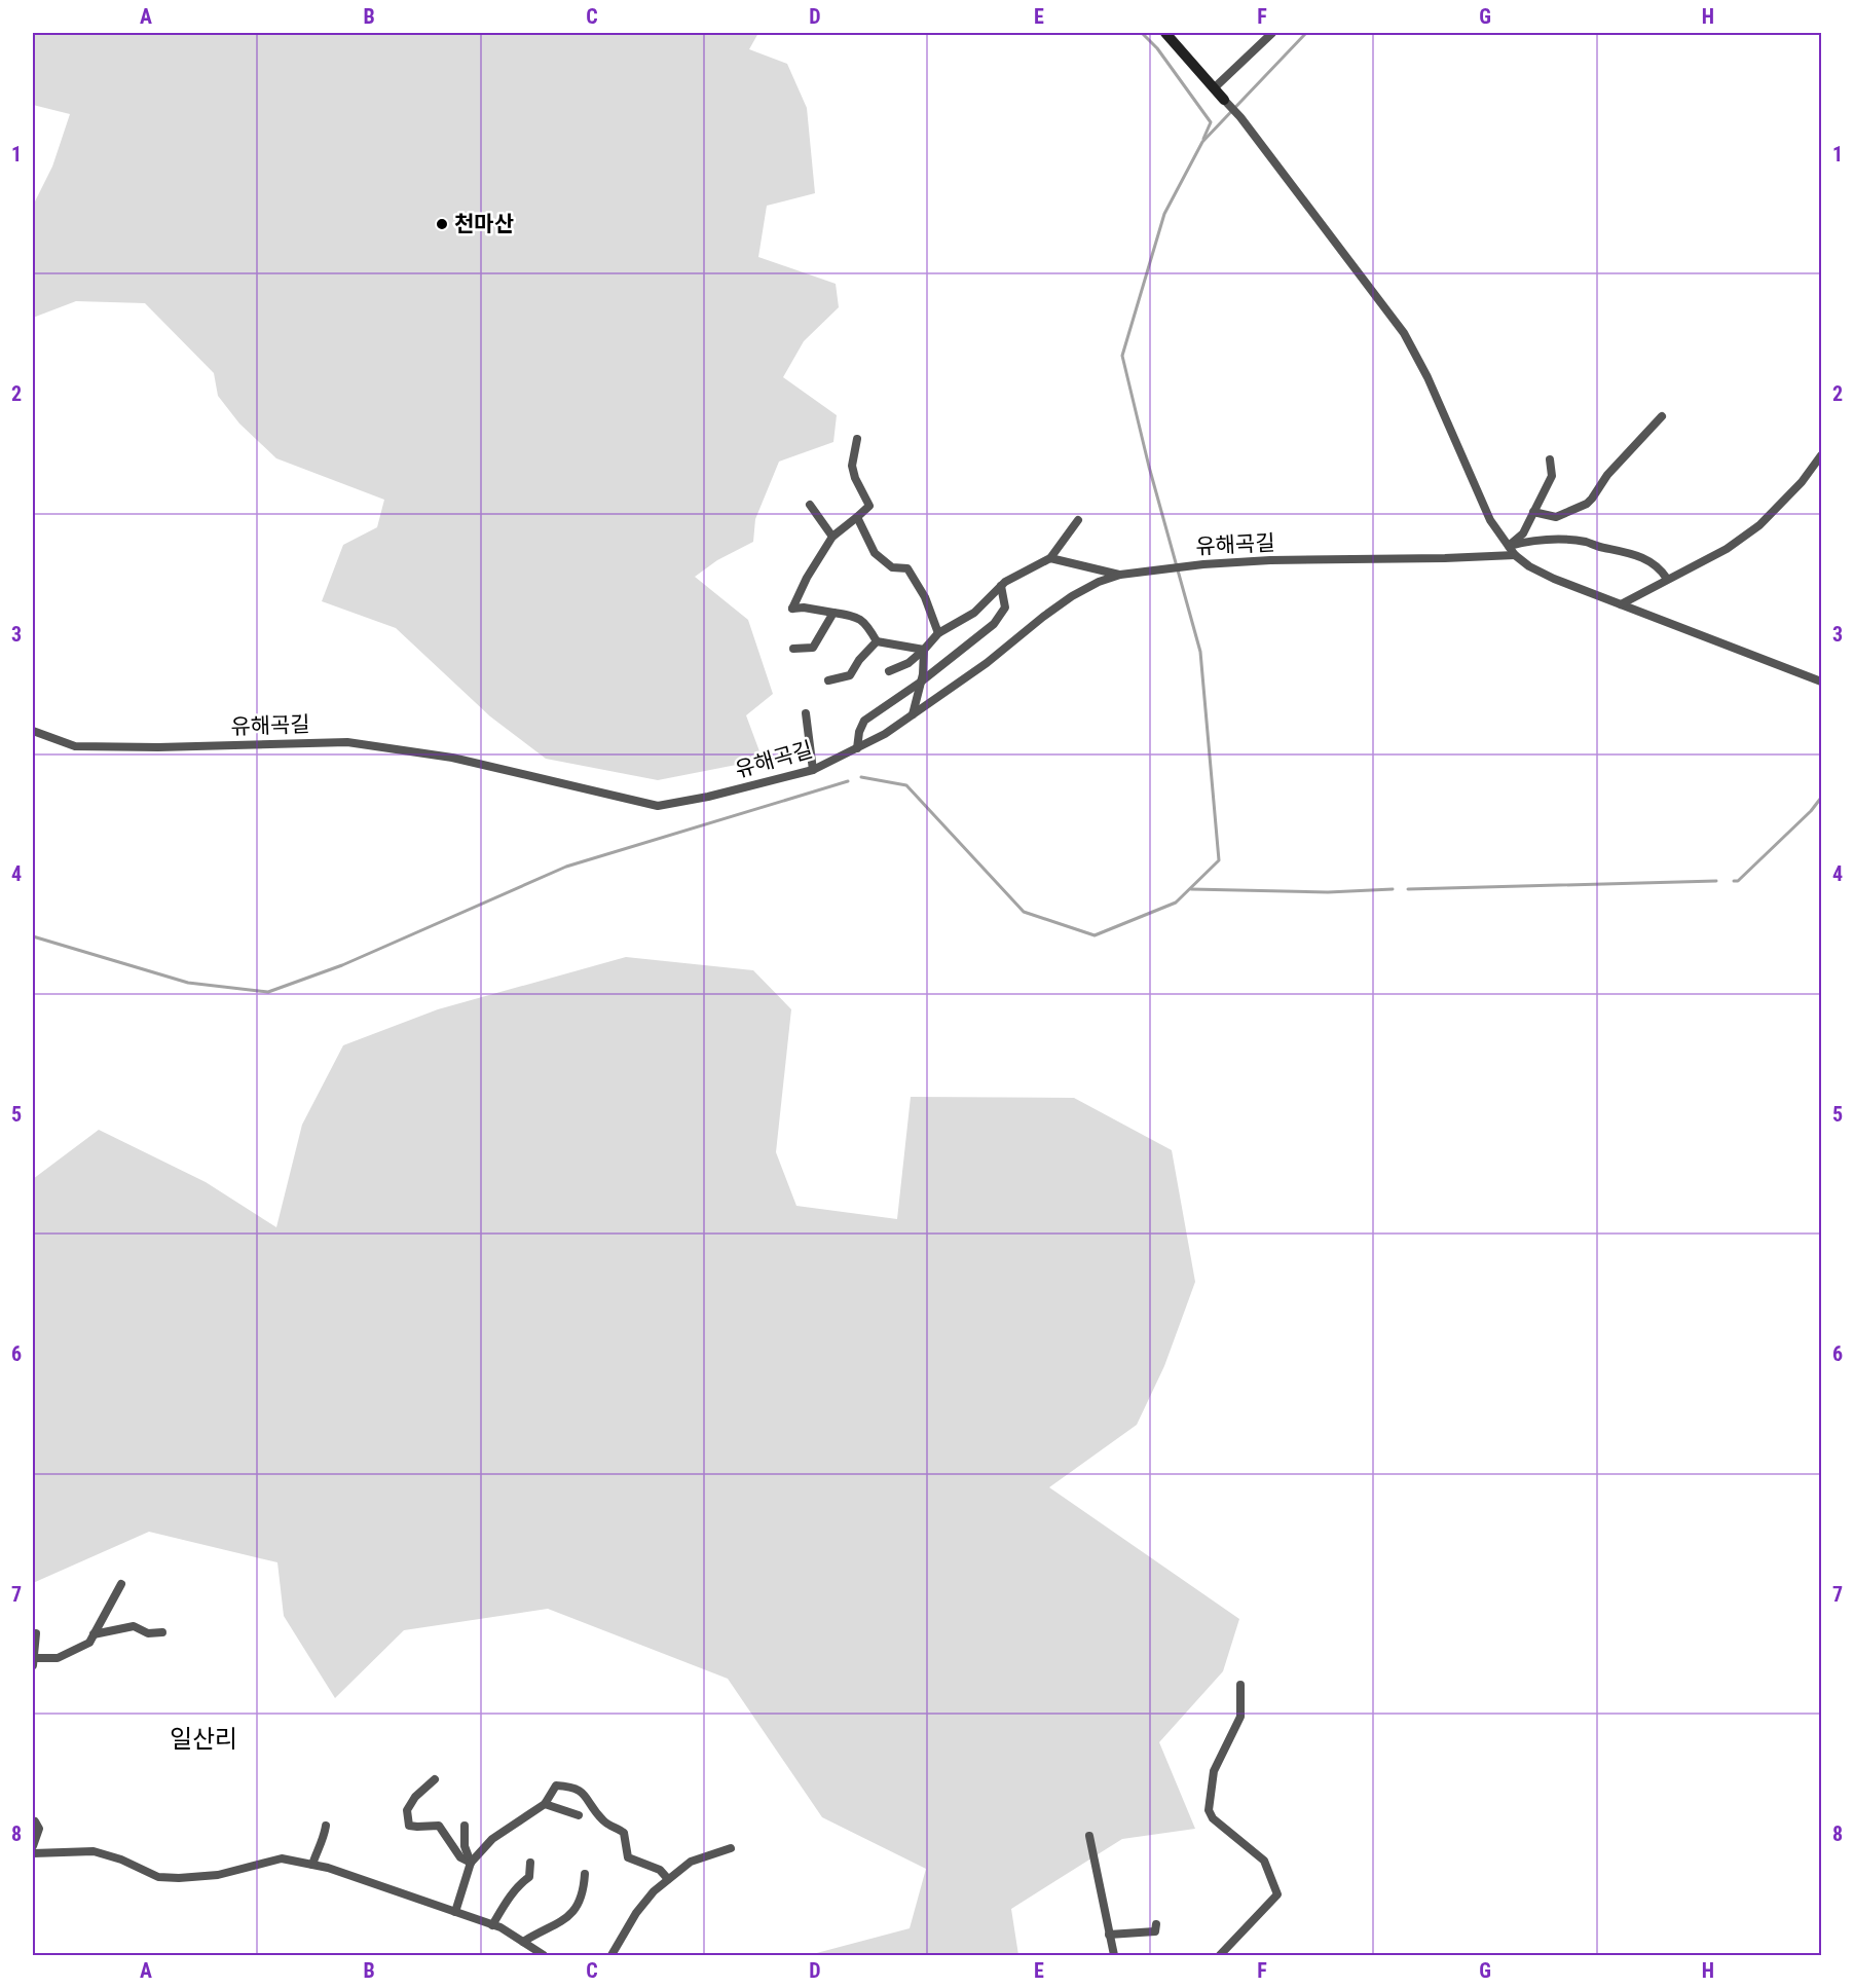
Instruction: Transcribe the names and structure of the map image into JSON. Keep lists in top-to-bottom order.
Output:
{
  "streets": {
    "street": ["유해곡길"]
  },
  "districts": ["일산리"],
  "places": ["천마산"],
  "grid": {
    "columns": [
      "A",
      "B",
      "C",
      "D",
      "E",
      "F",
      "G",
      "H"
    ],
    "rows": [
      "1",
      "2",
      "3",
      "4",
      "5",
      "6",
      "7",
      "8"
    ]
  }
}
